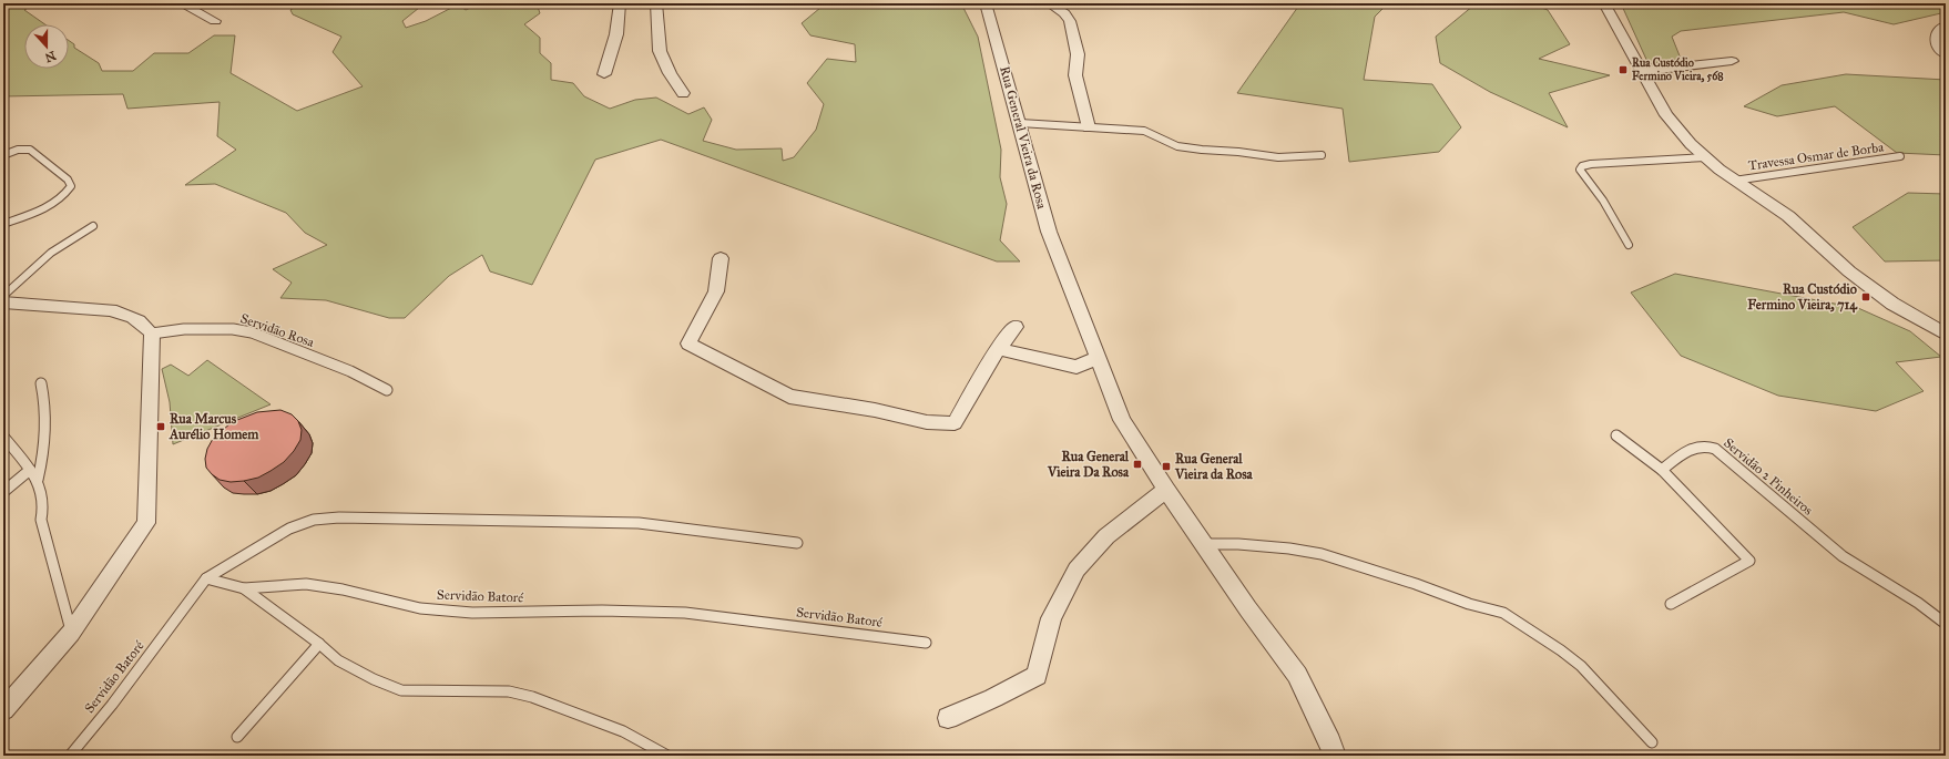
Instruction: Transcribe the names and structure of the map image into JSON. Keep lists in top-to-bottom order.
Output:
{
  "streets": {
    "street": ["Rua General Vieira da Rosa"],
    "lane": [
      "Travessa Osmar de Borba",
      "Servidão Rosa",
      "Servidão 2 Pinheiros",
      "Servidão Batoré"
    ]
  },
  "places": {
    "transit": [
      "Rua Custódio Fermino Vieira, 568",
      "Rua Custódio Fermino Vieira, 714",
      "Rua Marcus Aurélio Homem",
      "Rua General Vieira Da Rosa",
      "Rua General Vieira da Rosa"
    ]
  },
  "north": "bottom"
}
